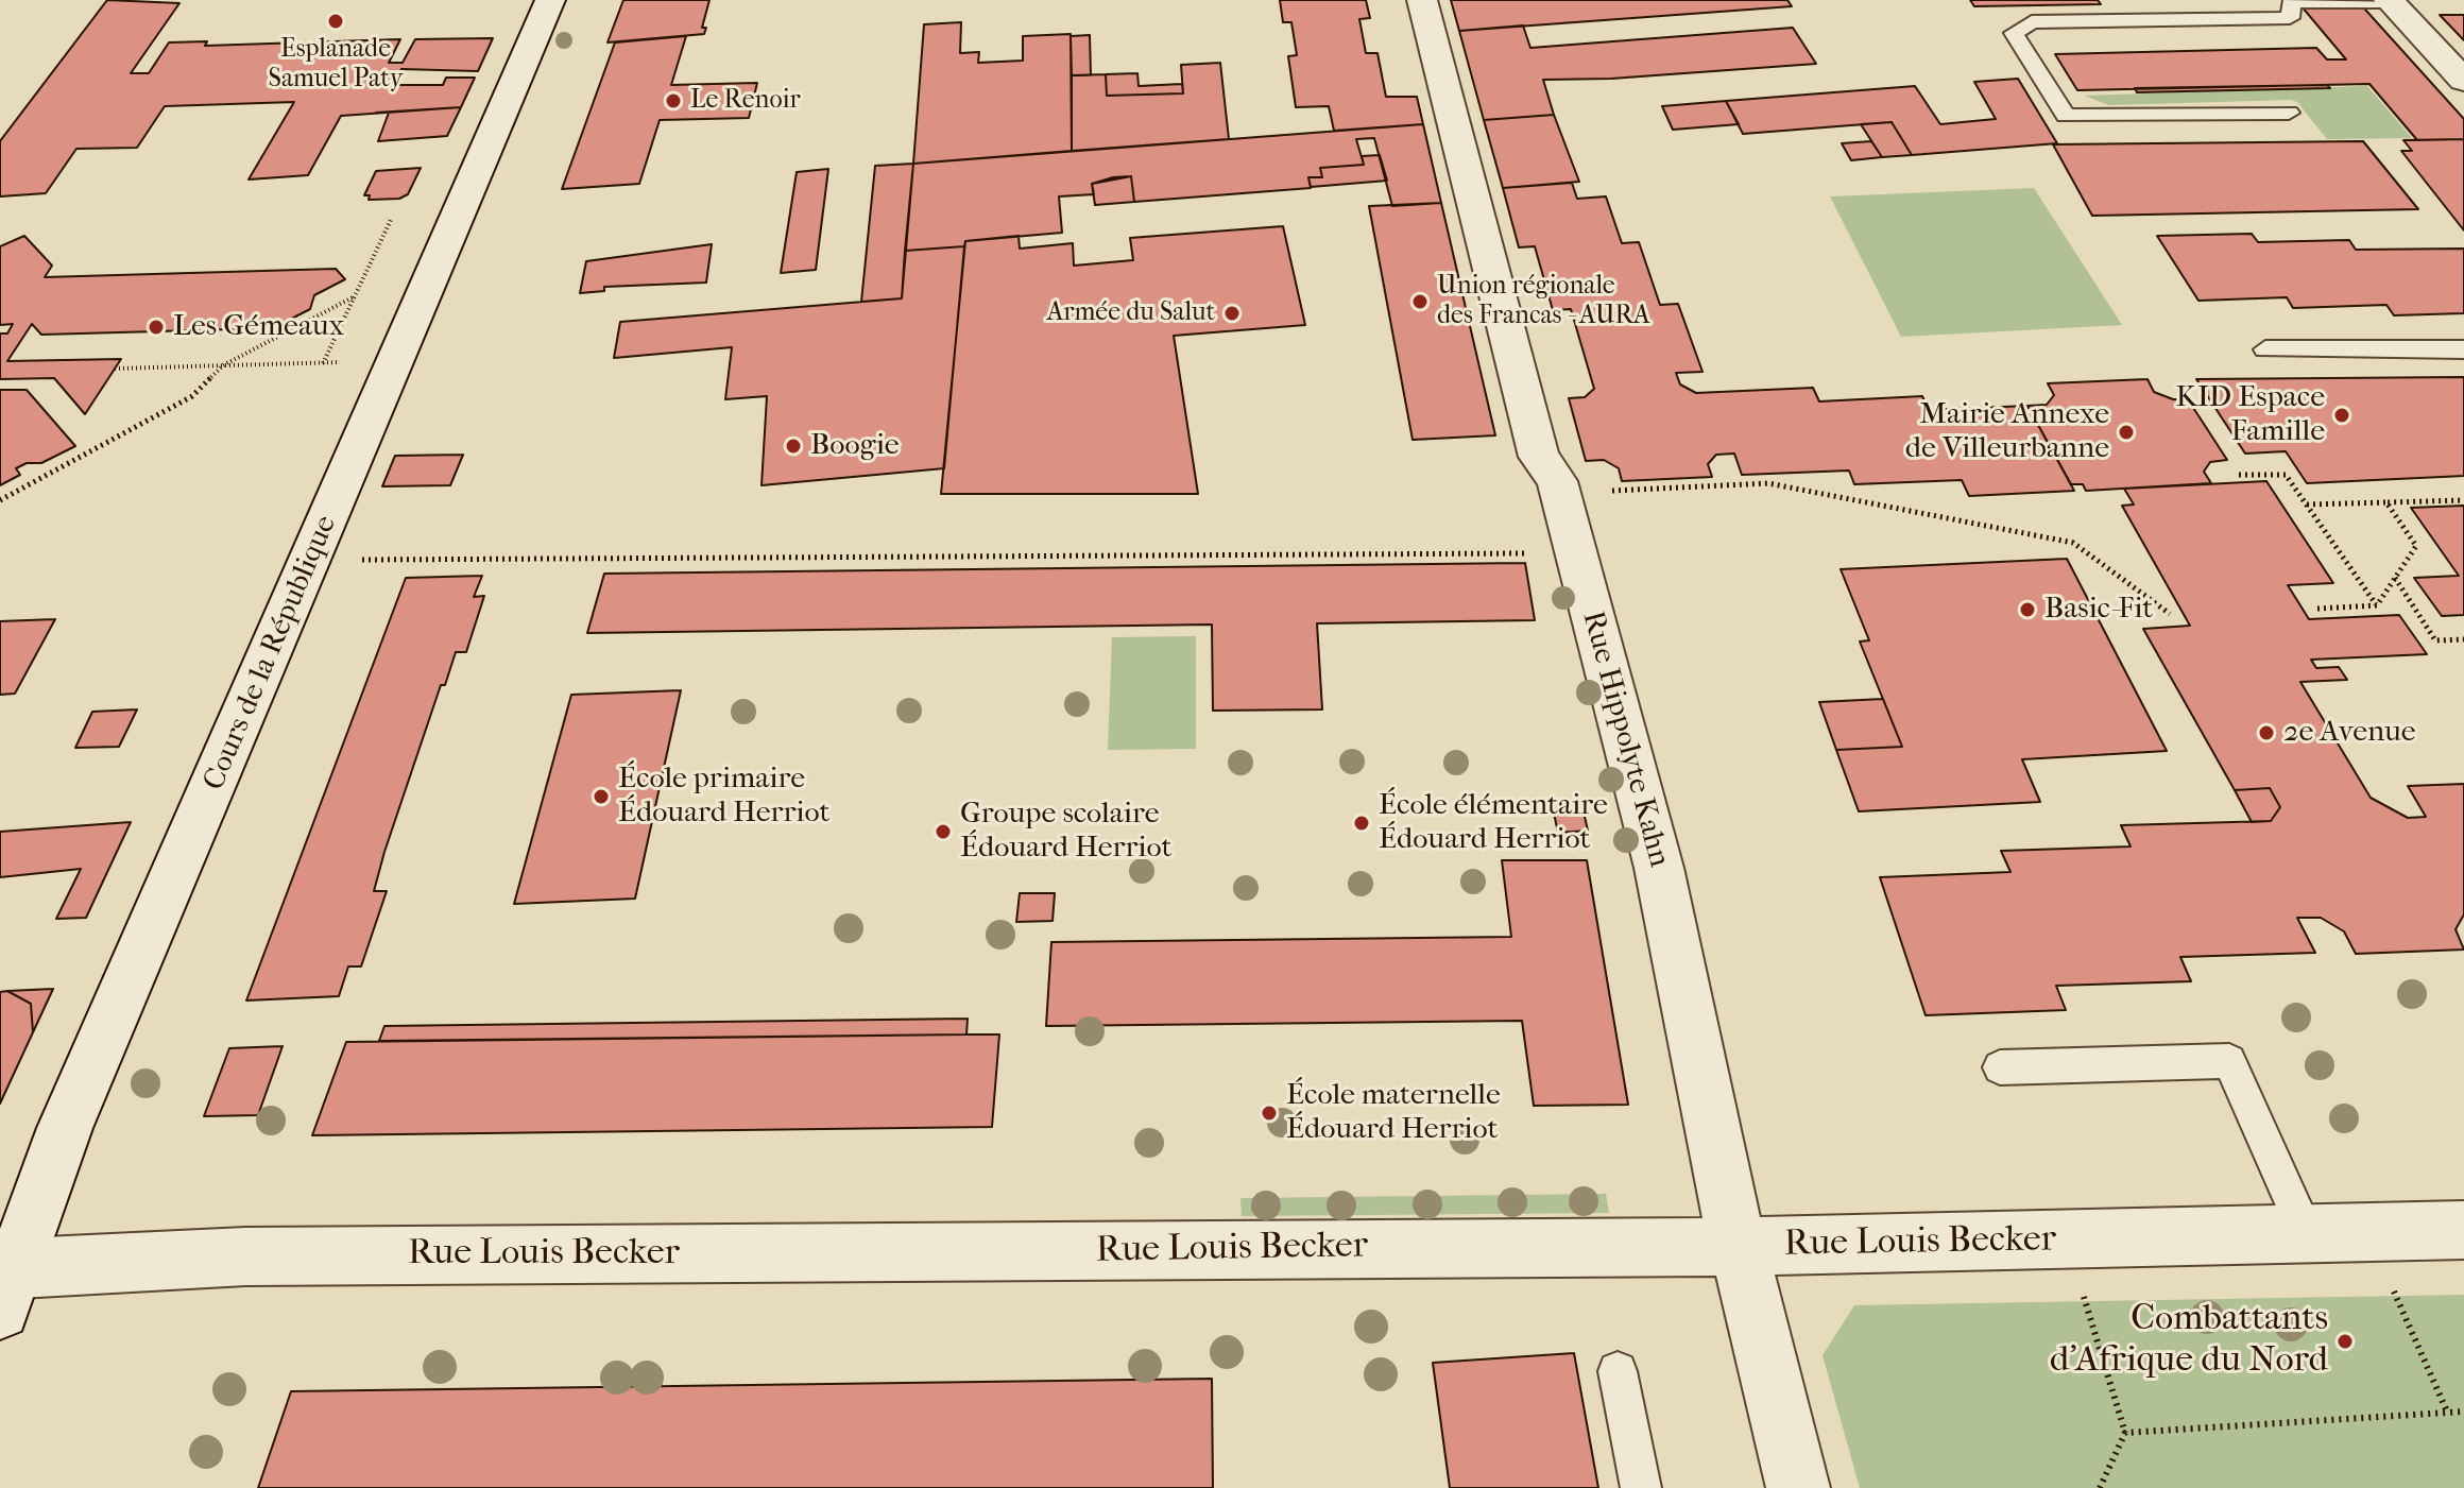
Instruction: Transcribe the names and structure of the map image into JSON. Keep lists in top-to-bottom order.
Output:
{
  "streets": {
    "street": ["Cours de la République", "Rue Hippolyte Kahn", "Rue Louis Becker"]
  },
  "crossings": [
    ["Cours de la République", "Rue Louis Becker"],
    ["Rue Hippolyte Kahn", "Rue Louis Becker"]
  ],
  "places": [
    "Esplanade Samuel Paty",
    "Le Renoir",
    "Union régionale des Francas - AURA",
    "Armée du Salut",
    "Les Gémeaux",
    "KID Espace Famille",
    "Mairie Annexe de Villeurbanne",
    "Boogie",
    "Basic-Fit",
    "2e Avenue",
    "École primaire Édouard Herriot",
    "École élémentaire Édouard Herriot",
    "Groupe scolaire Édouard Herriot",
    "École maternelle Édouard Herriot",
    "Combattants d'Afrique du Nord"
  ]
}
